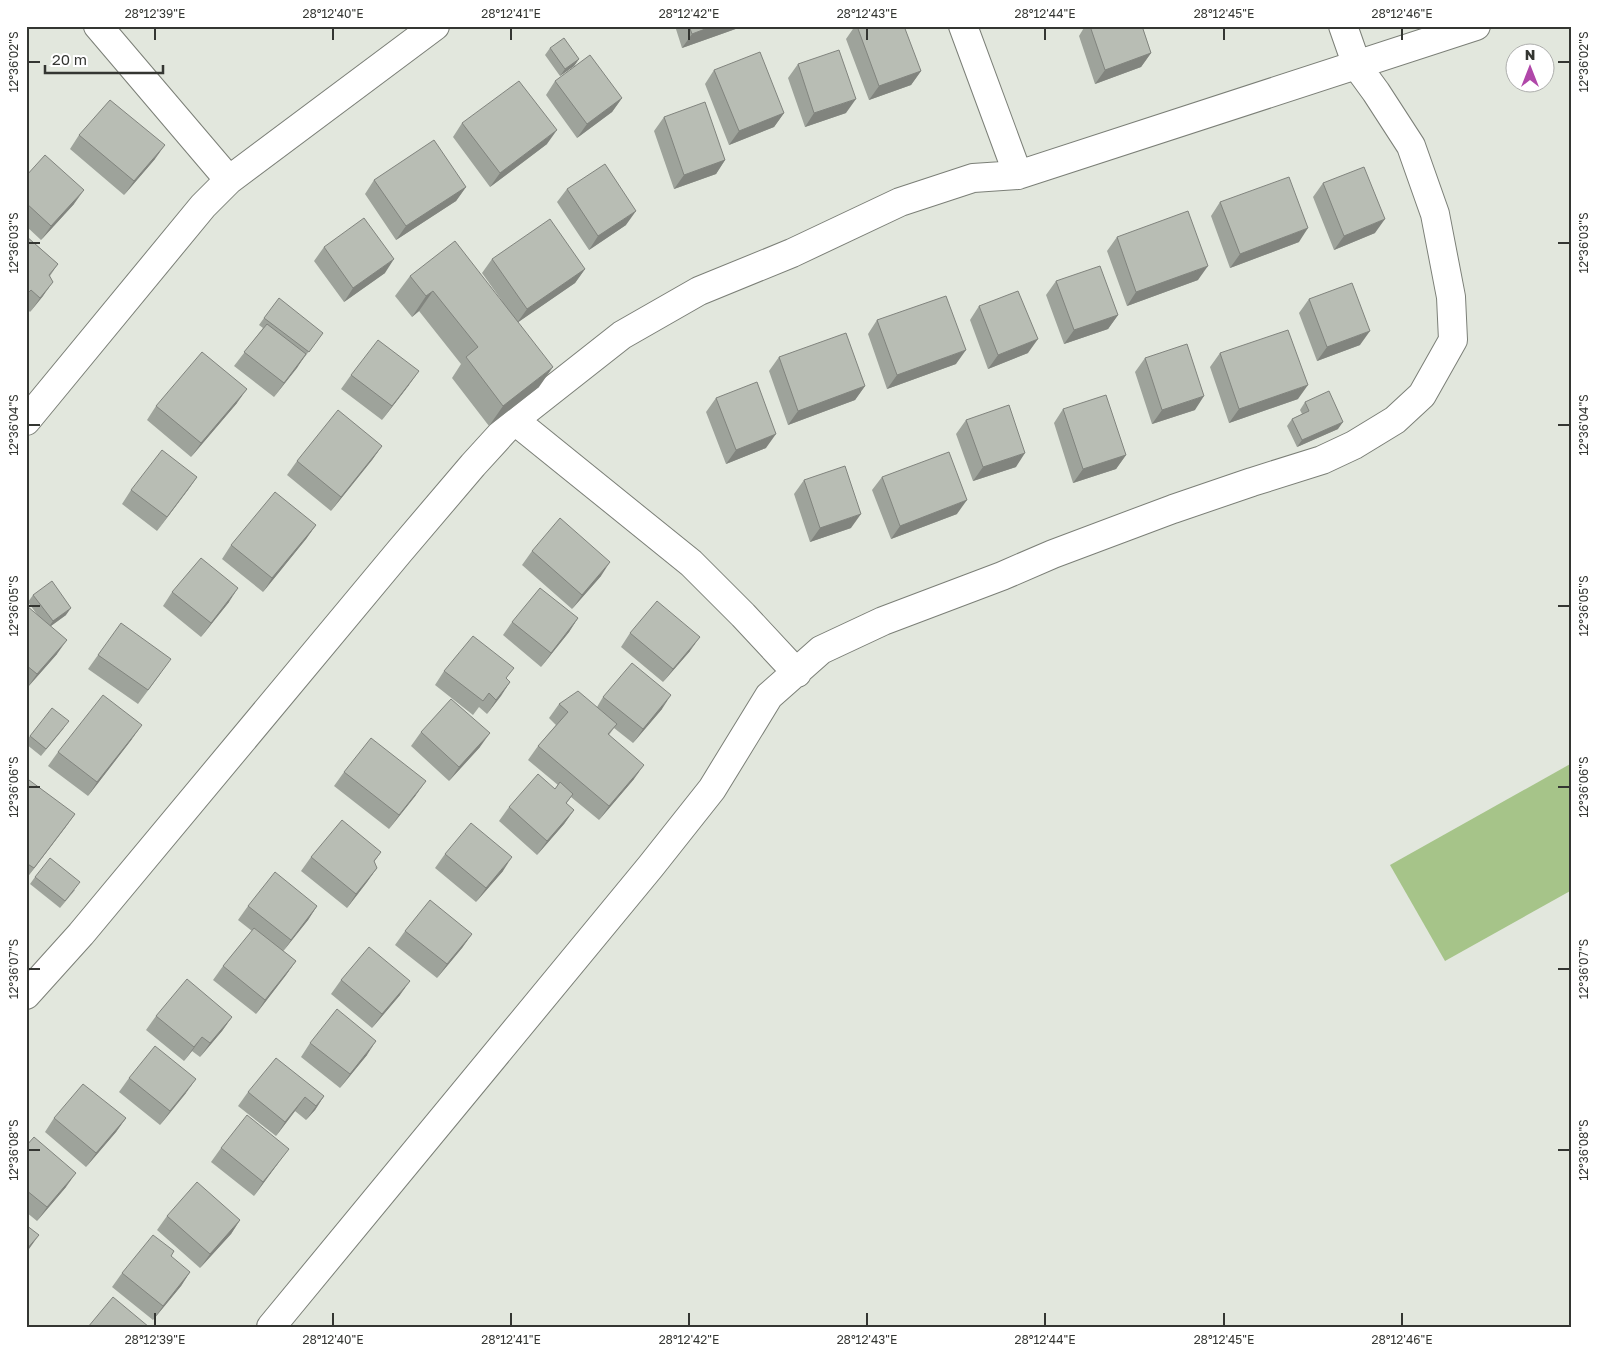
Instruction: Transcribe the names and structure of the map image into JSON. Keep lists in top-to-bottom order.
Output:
{
  "scale_bar": "20 m",
  "north": "top",
  "coordinates": [
    "28°12'39\"E",
    "28°12'40\"E",
    "28°12'41\"E",
    "28°12'42\"E",
    "28°12'43\"E",
    "28°12'44\"E",
    "28°12'45\"E",
    "28°12'46\"E",
    "12°36'02\"S",
    "12°36'03\"S",
    "12°36'04\"S",
    "12°36'05\"S",
    "12°36'06\"S",
    "12°36'07\"S",
    "12°36'08\"S"
  ]
}
